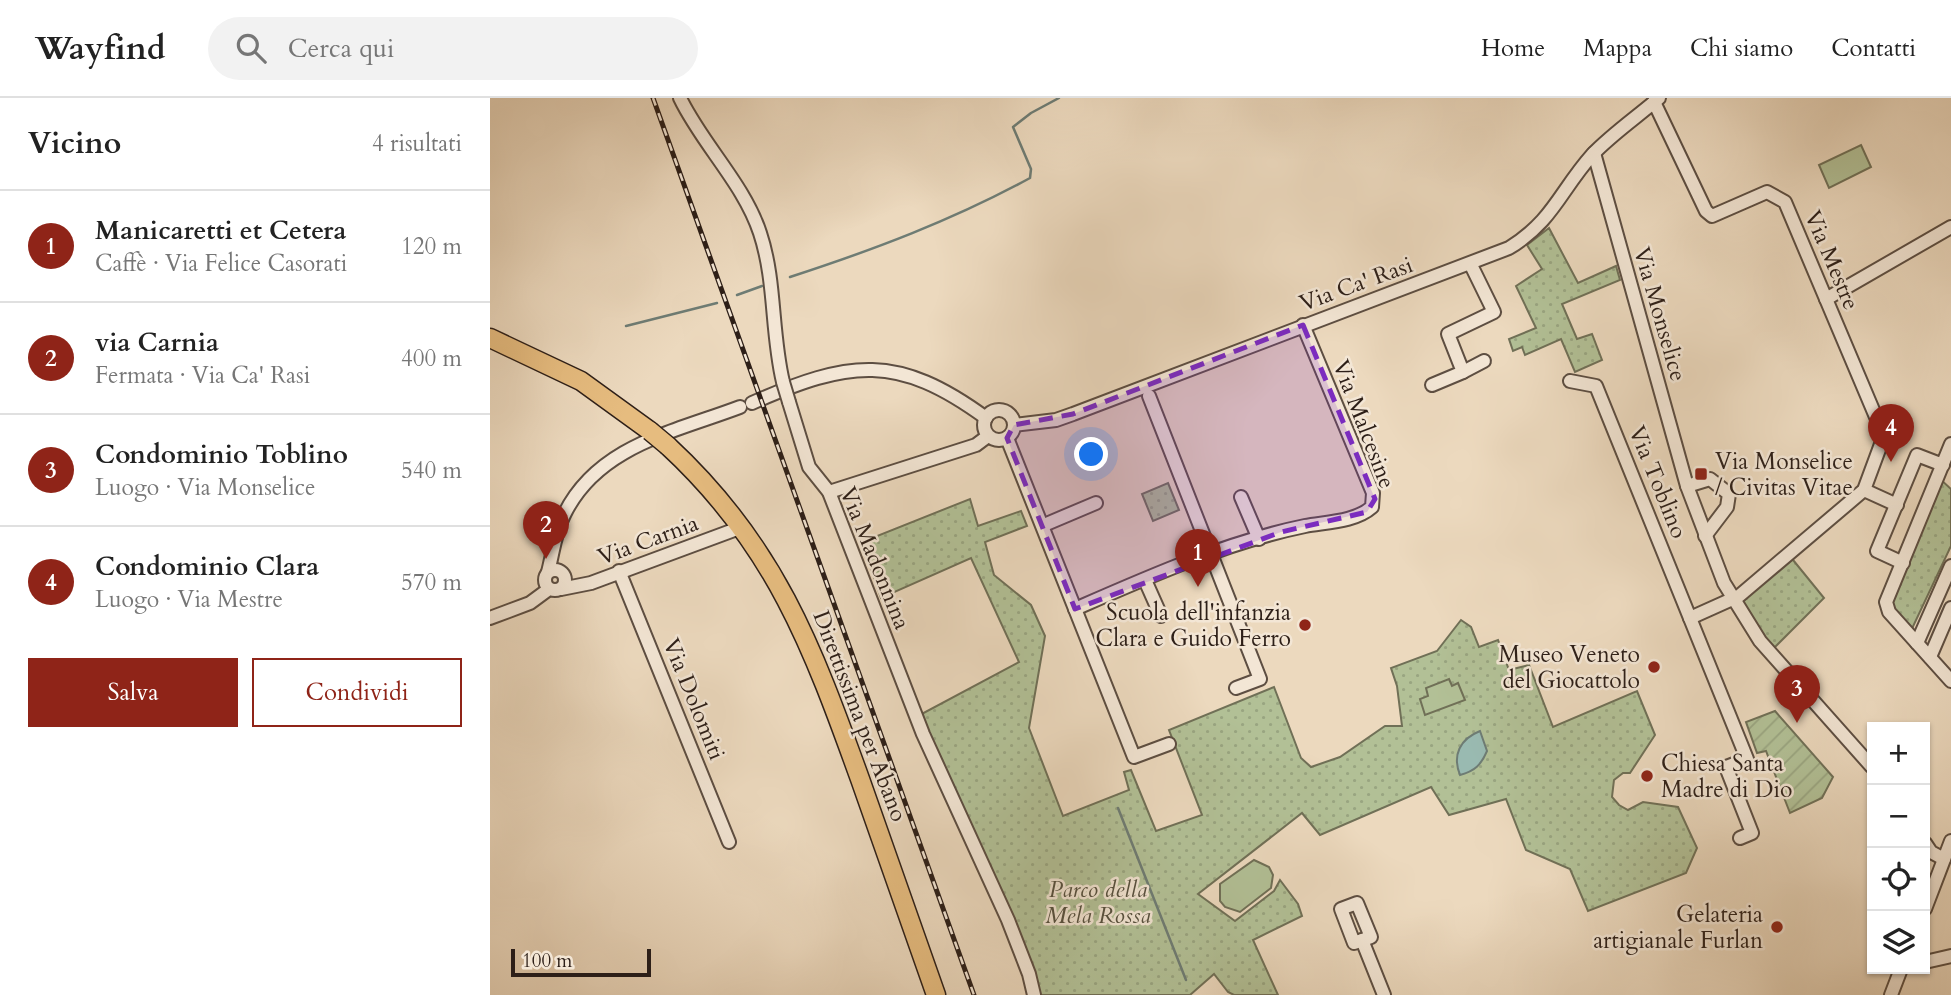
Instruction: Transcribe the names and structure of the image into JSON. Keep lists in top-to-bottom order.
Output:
{
  "streets": {
    "highway": ["Direttissima per Abano"],
    "street": [
      "Via Mestre",
      "Via Ca' Rasi",
      "Via Monselice",
      "Via Malcesine",
      "Via Toblino",
      "Via Carnia",
      "Via Madonnina",
      "Via Dolomiti"
    ]
  },
  "crossings": [
    ["Via Mestre", "Via Ca' Rasi"],
    ["Via Mestre", "Via Monselice"],
    ["Via Ca' Rasi", "Via Monselice"],
    ["Via Ca' Rasi", "Via Malcesine"],
    ["Via Ca' Rasi", "Via Carnia"],
    ["Via Carnia", "Via Dolomiti"]
  ],
  "parks": ["Parco della Mela Rossa"],
  "places": {
    "transit": ["Via Monselice / Civitas Vitae"],
    "other": [
      "Scuola dell'infanzia Clara e Guido Ferro",
      "Museo Veneto del Giocattolo",
      "Chiesa Santa Madre di Dio",
      "Gelateria artigianale Furlan"
    ]
  },
  "scale_bar": "100 m",
  "page": {
    "header": "Wayfind",
    "search": "Cerca qui",
    "nav": [
      "Home",
      "Mappa",
      "Chi siamo",
      "Contatti"
    ],
    "heading": ["Vicino", "4 risultati"],
    "list": [
      {
        "mark": "1",
        "name": "Manicaretti et Cetera",
        "note": "Caffè · Via Felice Casorati",
        "value": "120 m"
      },
      {
        "mark": "2",
        "name": "via Carnia",
        "note": "Fermata · Via Ca' Rasi",
        "value": "400 m"
      },
      {
        "mark": "3",
        "name": "Condominio Toblino",
        "note": "Luogo · Via Monselice",
        "value": "540 m"
      },
      {
        "mark": "4",
        "name": "Condominio Clara",
        "note": "Luogo · Via Mestre",
        "value": "570 m"
      }
    ],
    "pins": [
      "4",
      "2",
      "1",
      "3"
    ],
    "buttons": ["Salva", "Condividi"],
    "map_buttons": ["+", "−"],
    "scale": "100 m"
  }
}
